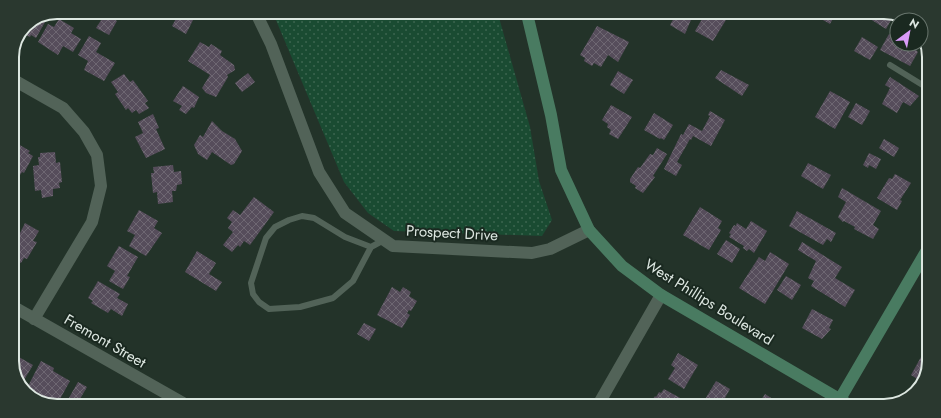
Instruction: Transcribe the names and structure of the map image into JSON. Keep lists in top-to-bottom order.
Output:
{
  "streets": {
    "street": ["Prospect Drive", "West Phillips Boulevard", "Fremont Street"]
  },
  "crossings": [
    ["Prospect Drive", "West Phillips Boulevard"]
  ],
  "north": "top right"
}
